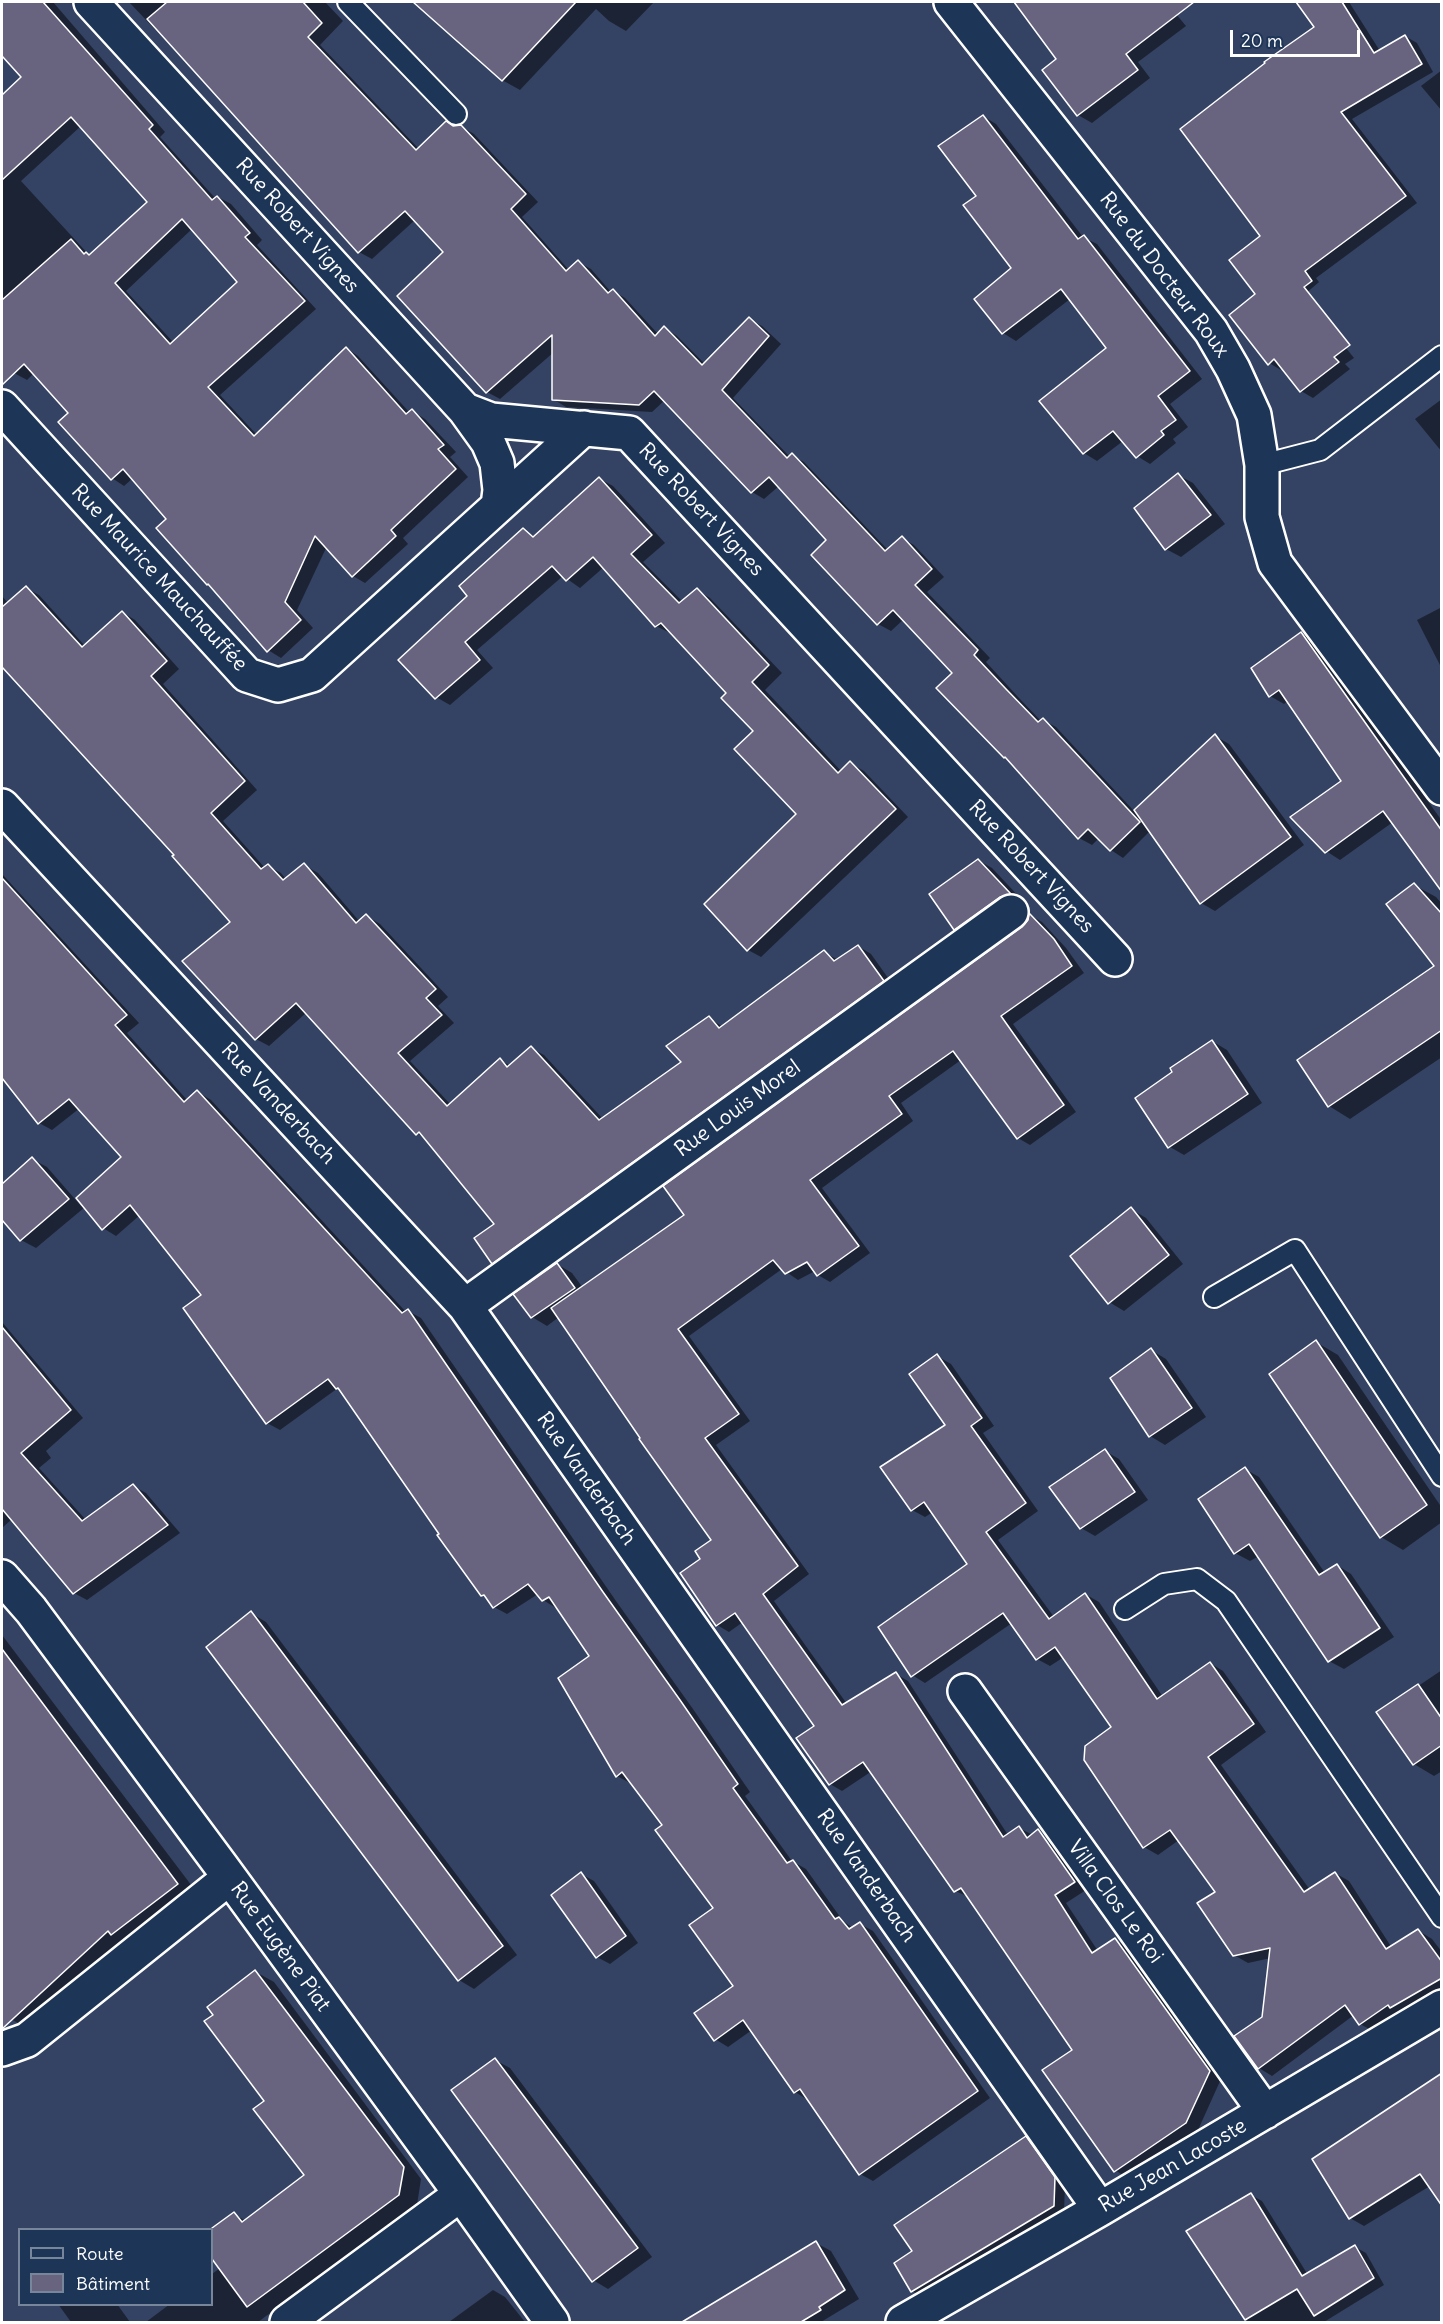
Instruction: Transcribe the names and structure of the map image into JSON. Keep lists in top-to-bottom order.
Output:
{
  "streets": {
    "street": [
      "Rue Robert Vignes",
      "Rue du Docteur Roux",
      "Rue Maurice Mauchauffée",
      "Rue Vanderbach",
      "Rue Louis Morel",
      "Villa Clos Le Roi",
      "Rue Eugène Piat",
      "Rue Jean Lacoste"
    ]
  },
  "crossings": [
    ["Rue Robert Vignes", "Rue Maurice Mauchauffée"],
    ["Rue Vanderbach", "Rue Louis Morel"],
    ["Rue Vanderbach", "Rue Jean Lacoste"],
    ["Villa Clos Le Roi", "Rue Jean Lacoste"]
  ],
  "legend": ["Route", "Bâtiment"],
  "scale_bar": "20 m"
}
